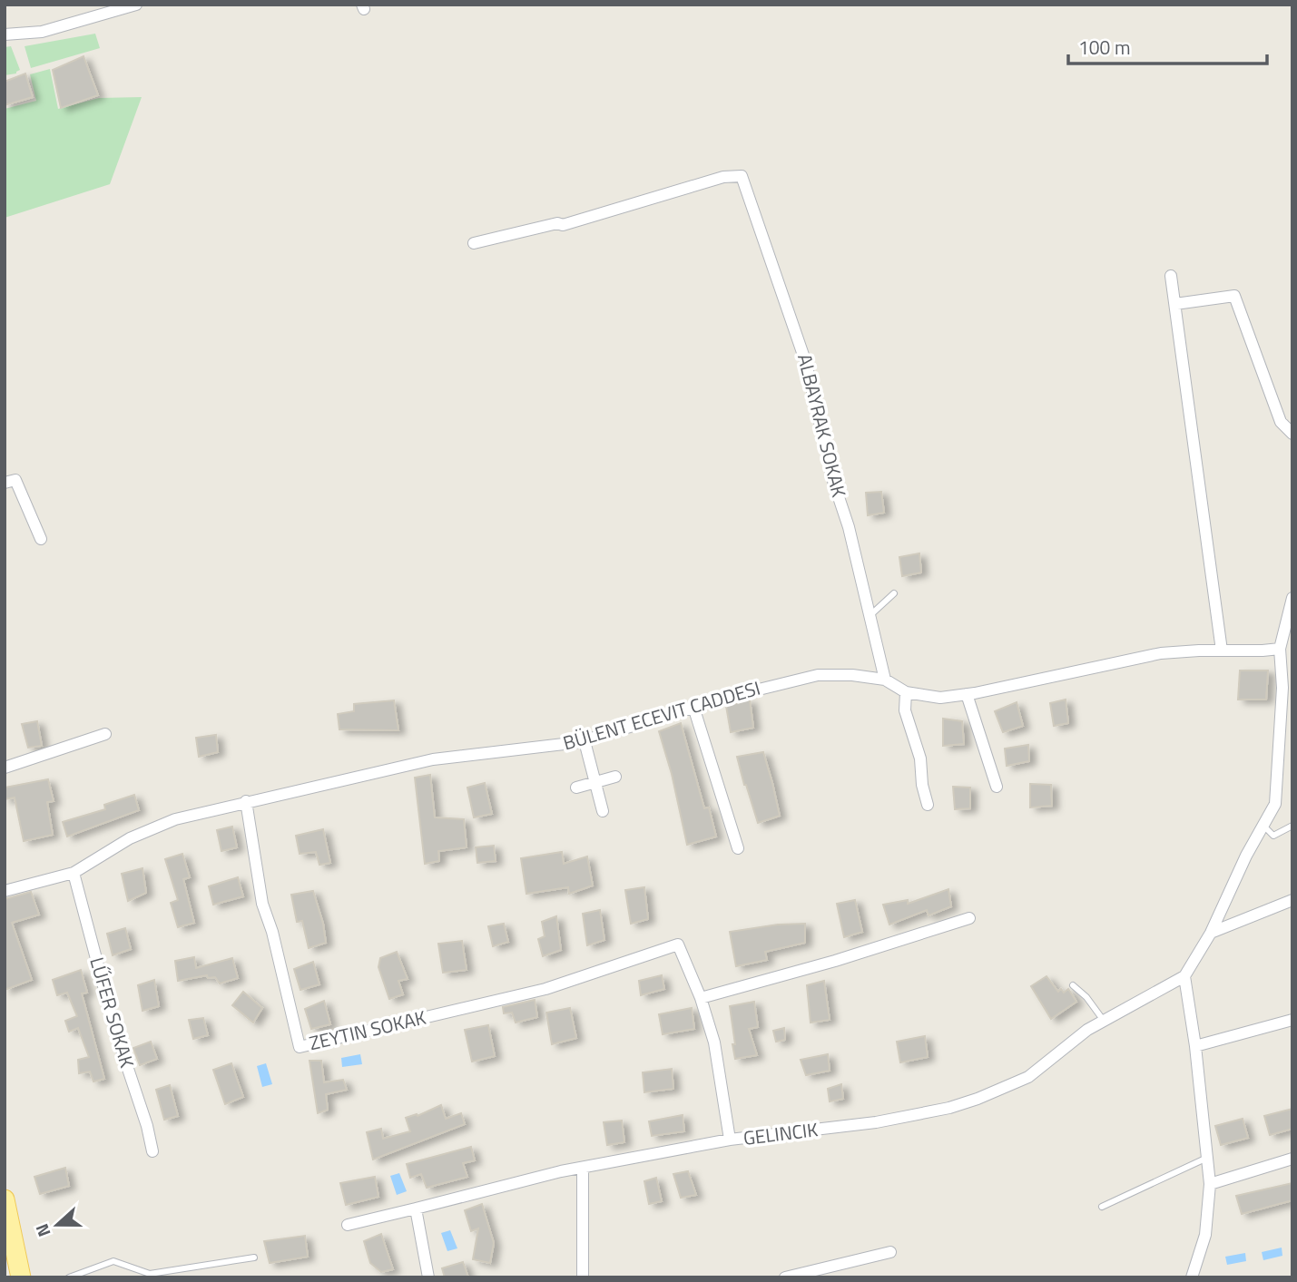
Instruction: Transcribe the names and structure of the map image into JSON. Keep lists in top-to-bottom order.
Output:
{
  "streets": {
    "street": [
      "ALBAYRAK SOKAK",
      "BÜLENT ECEVIT CADDESI",
      "LŰFER SOKAK",
      "ZEYTIN SOKAK",
      "GELINCIK"
    ]
  },
  "crossings": [
    ["ALBAYRAK SOKAK", "BÜLENT ECEVIT CADDESI"],
    ["BÜLENT ECEVIT CADDESI", "LŰFER SOKAK"],
    ["BÜLENT ECEVIT CADDESI", "ZEYTIN SOKAK"]
  ],
  "scale_bar": "100 m",
  "north": "left"
}
